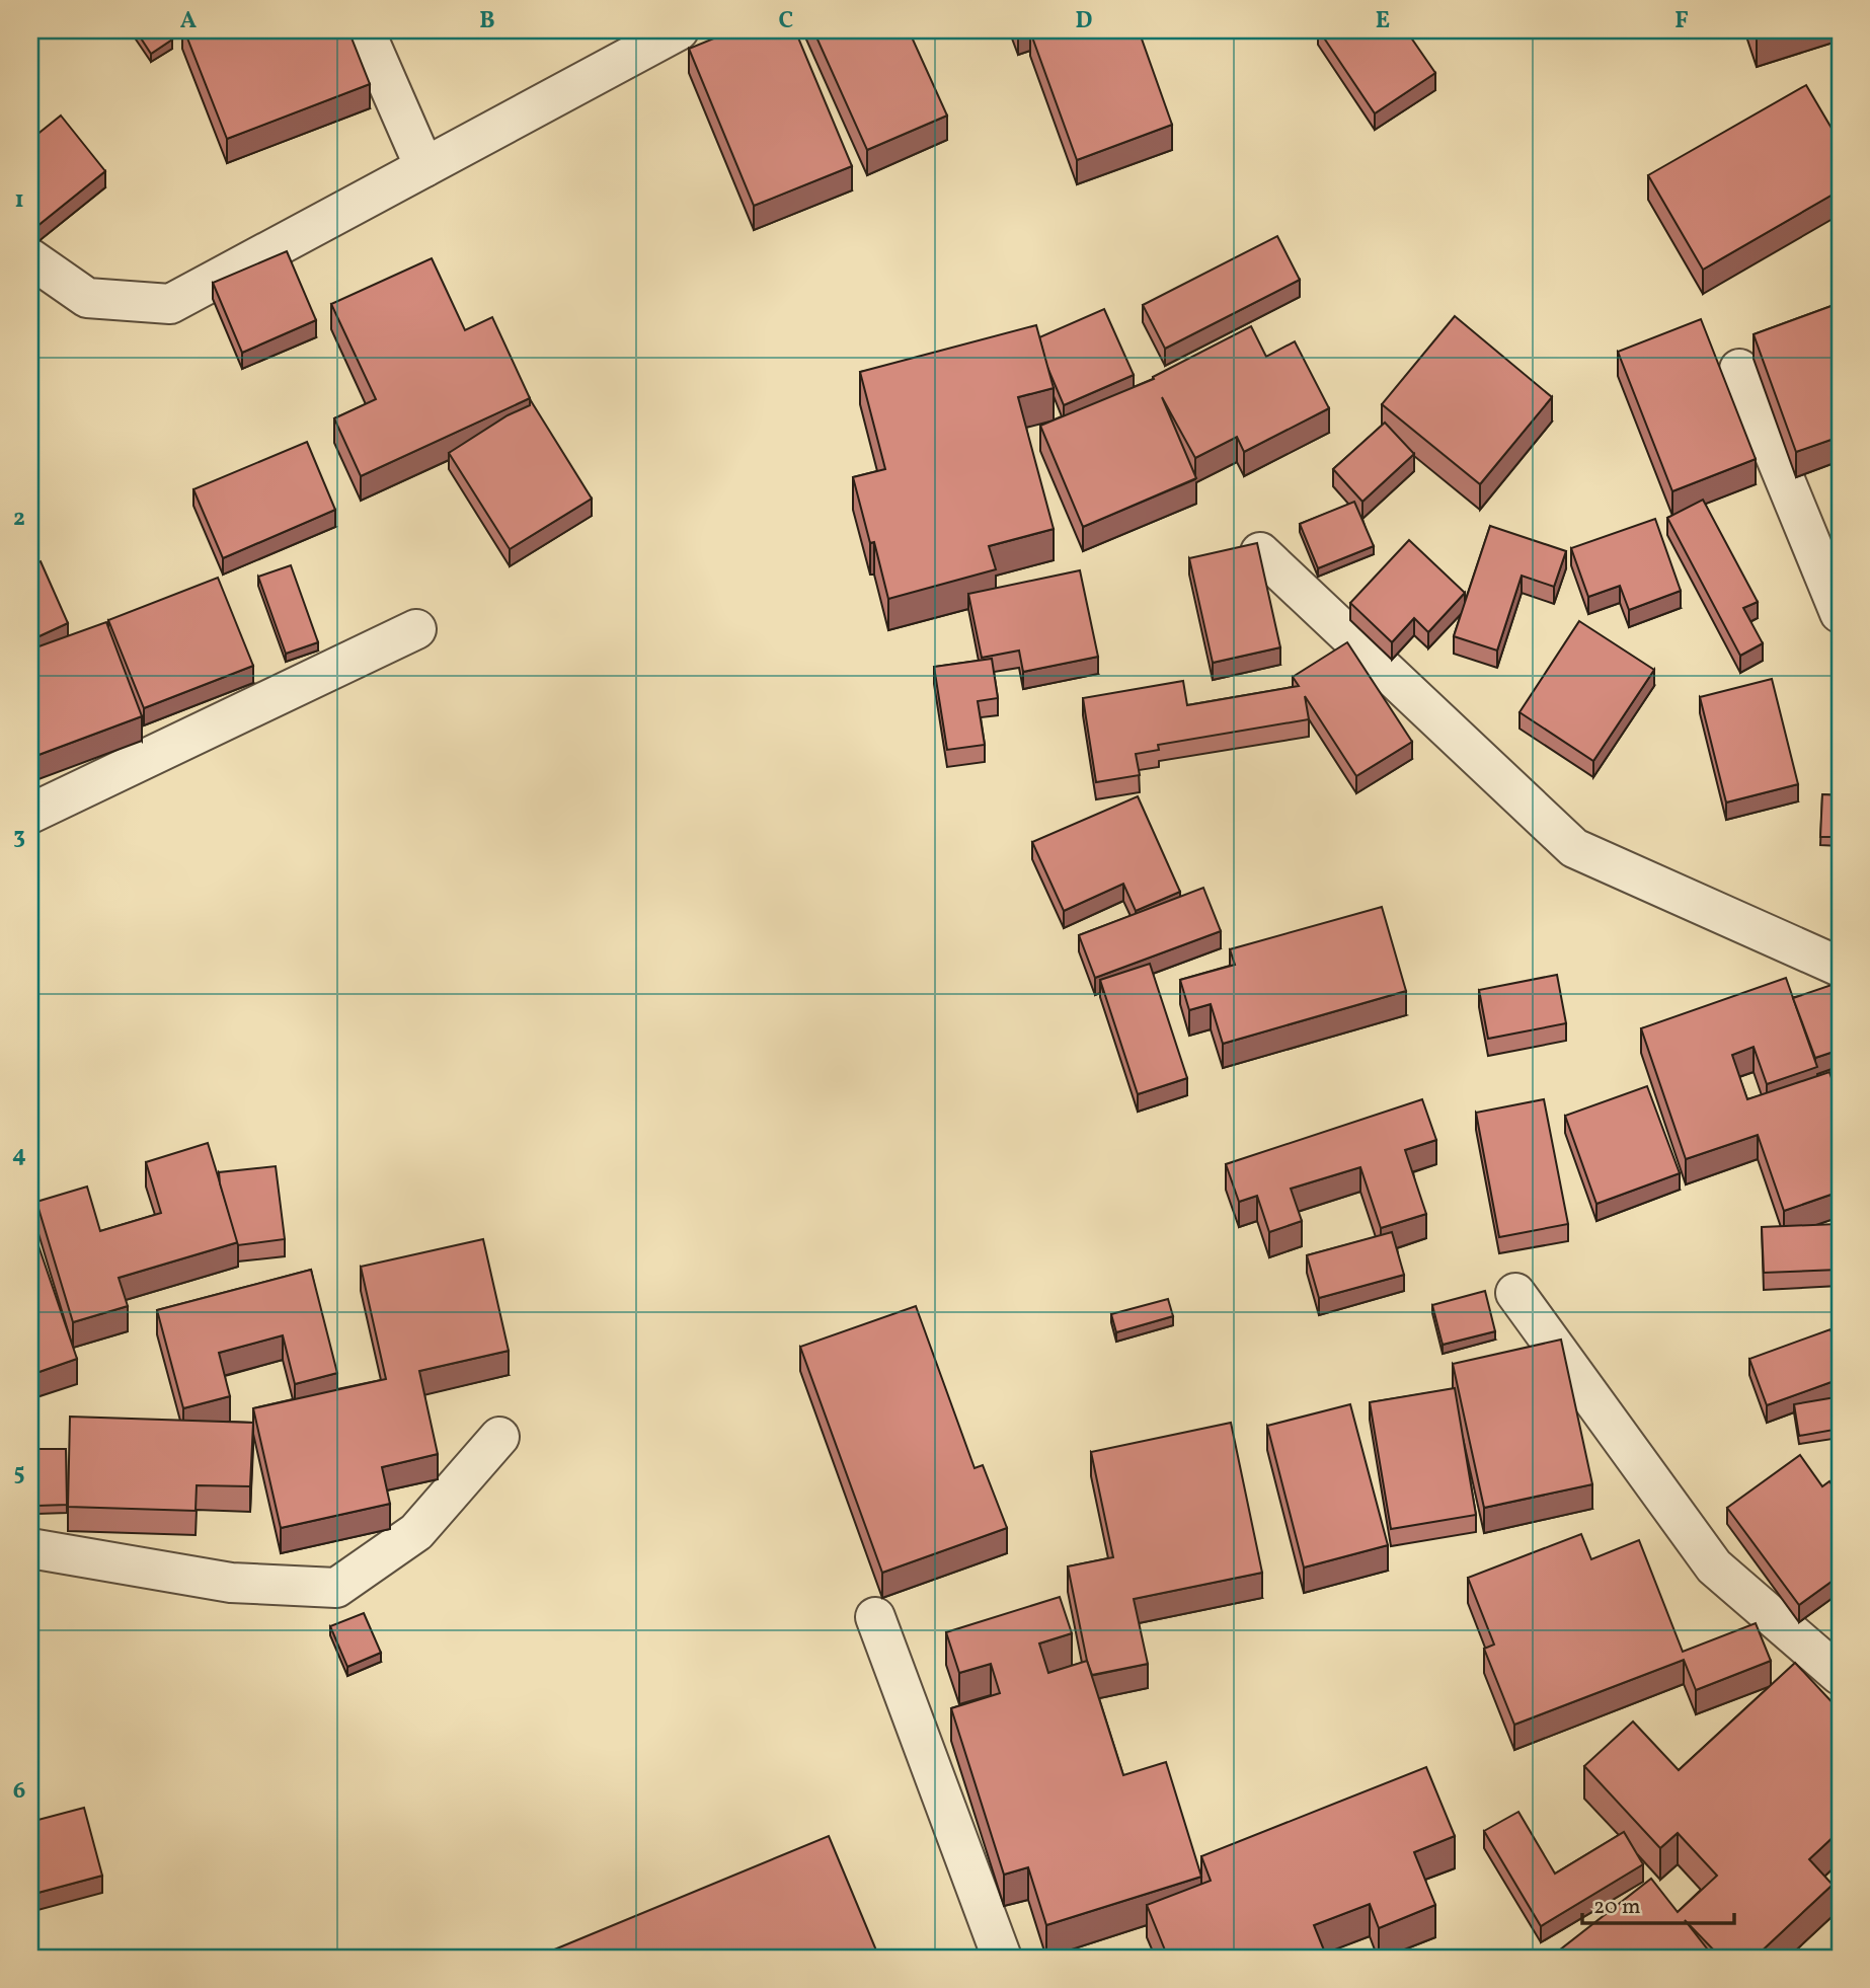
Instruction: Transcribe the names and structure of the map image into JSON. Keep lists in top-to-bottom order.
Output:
{
  "scale_bar": "20 m",
  "grid": {
    "columns": [
      "A",
      "B",
      "C",
      "D",
      "E",
      "F"
    ],
    "rows": [
      "1",
      "2",
      "3",
      "4",
      "5",
      "6"
    ]
  }
}
